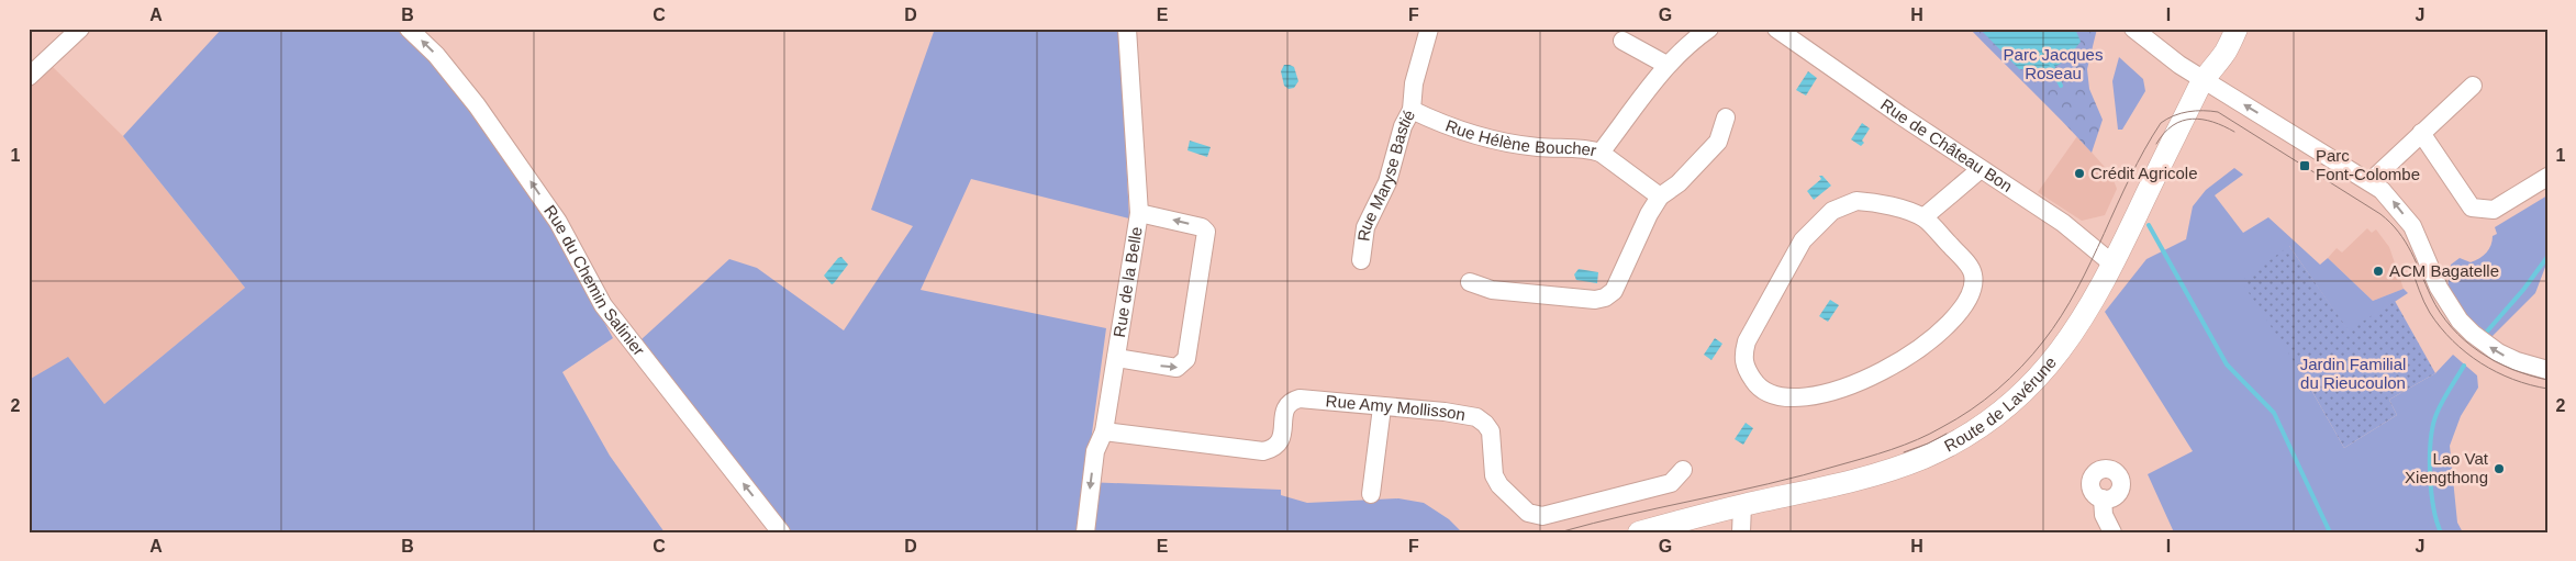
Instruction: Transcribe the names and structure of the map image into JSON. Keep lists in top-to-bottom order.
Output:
{
  "streets": {
    "main road": ["Route de Lavérune"],
    "street": [
      "Rue Hélène Boucher",
      "Rue de Château Bon",
      "Rue Maryse Bastié",
      "Rue du Chemin Salinier",
      "Rue de la Belle",
      "Rue Amy Mollisson"
    ]
  },
  "crossings": [
    ["Rue Hélène Boucher", "Rue Maryse Bastié"],
    ["Rue de Château Bon", "Route de Lavérune"],
    ["Rue de la Belle", "Rue Amy Mollisson"]
  ],
  "one_way": ["Rue du Chemin Salinier"],
  "parks": ["Parc Jacques Roseau", "Jardin Familial du Rieucoulon"],
  "places": {
    "transit": ["Parc Font-Colombe"],
    "other": ["Crédit Agricole", "ACM Bagatelle", "Lao Vat Xiengthong"]
  },
  "grid": {
    "columns": [
      "A",
      "B",
      "C",
      "D",
      "E",
      "F",
      "G",
      "H",
      "I",
      "J"
    ],
    "rows": ["1", "2"]
  }
}
